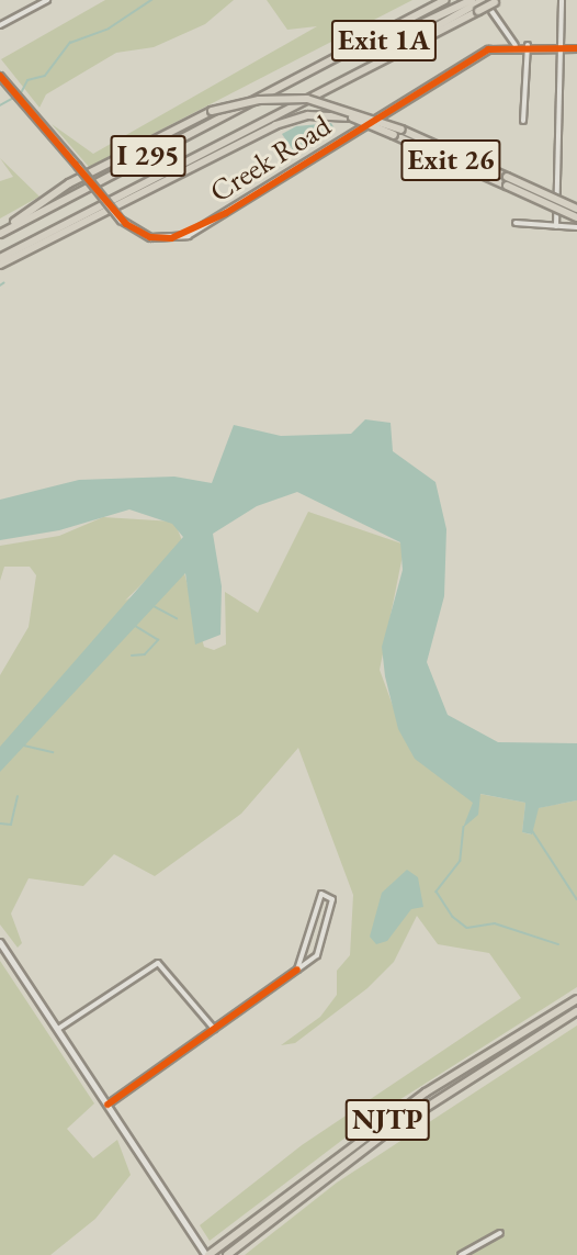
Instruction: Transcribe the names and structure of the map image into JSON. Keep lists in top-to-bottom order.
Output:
{
  "streets": {
    "highway": [
      "Exit 1A",
      "I 295",
      "Exit 26",
      "NJTP"
    ],
    "street": ["Creek Road"]
  },
  "crossings": [
    ["Exit 1A", "I 295"]
  ]
}
